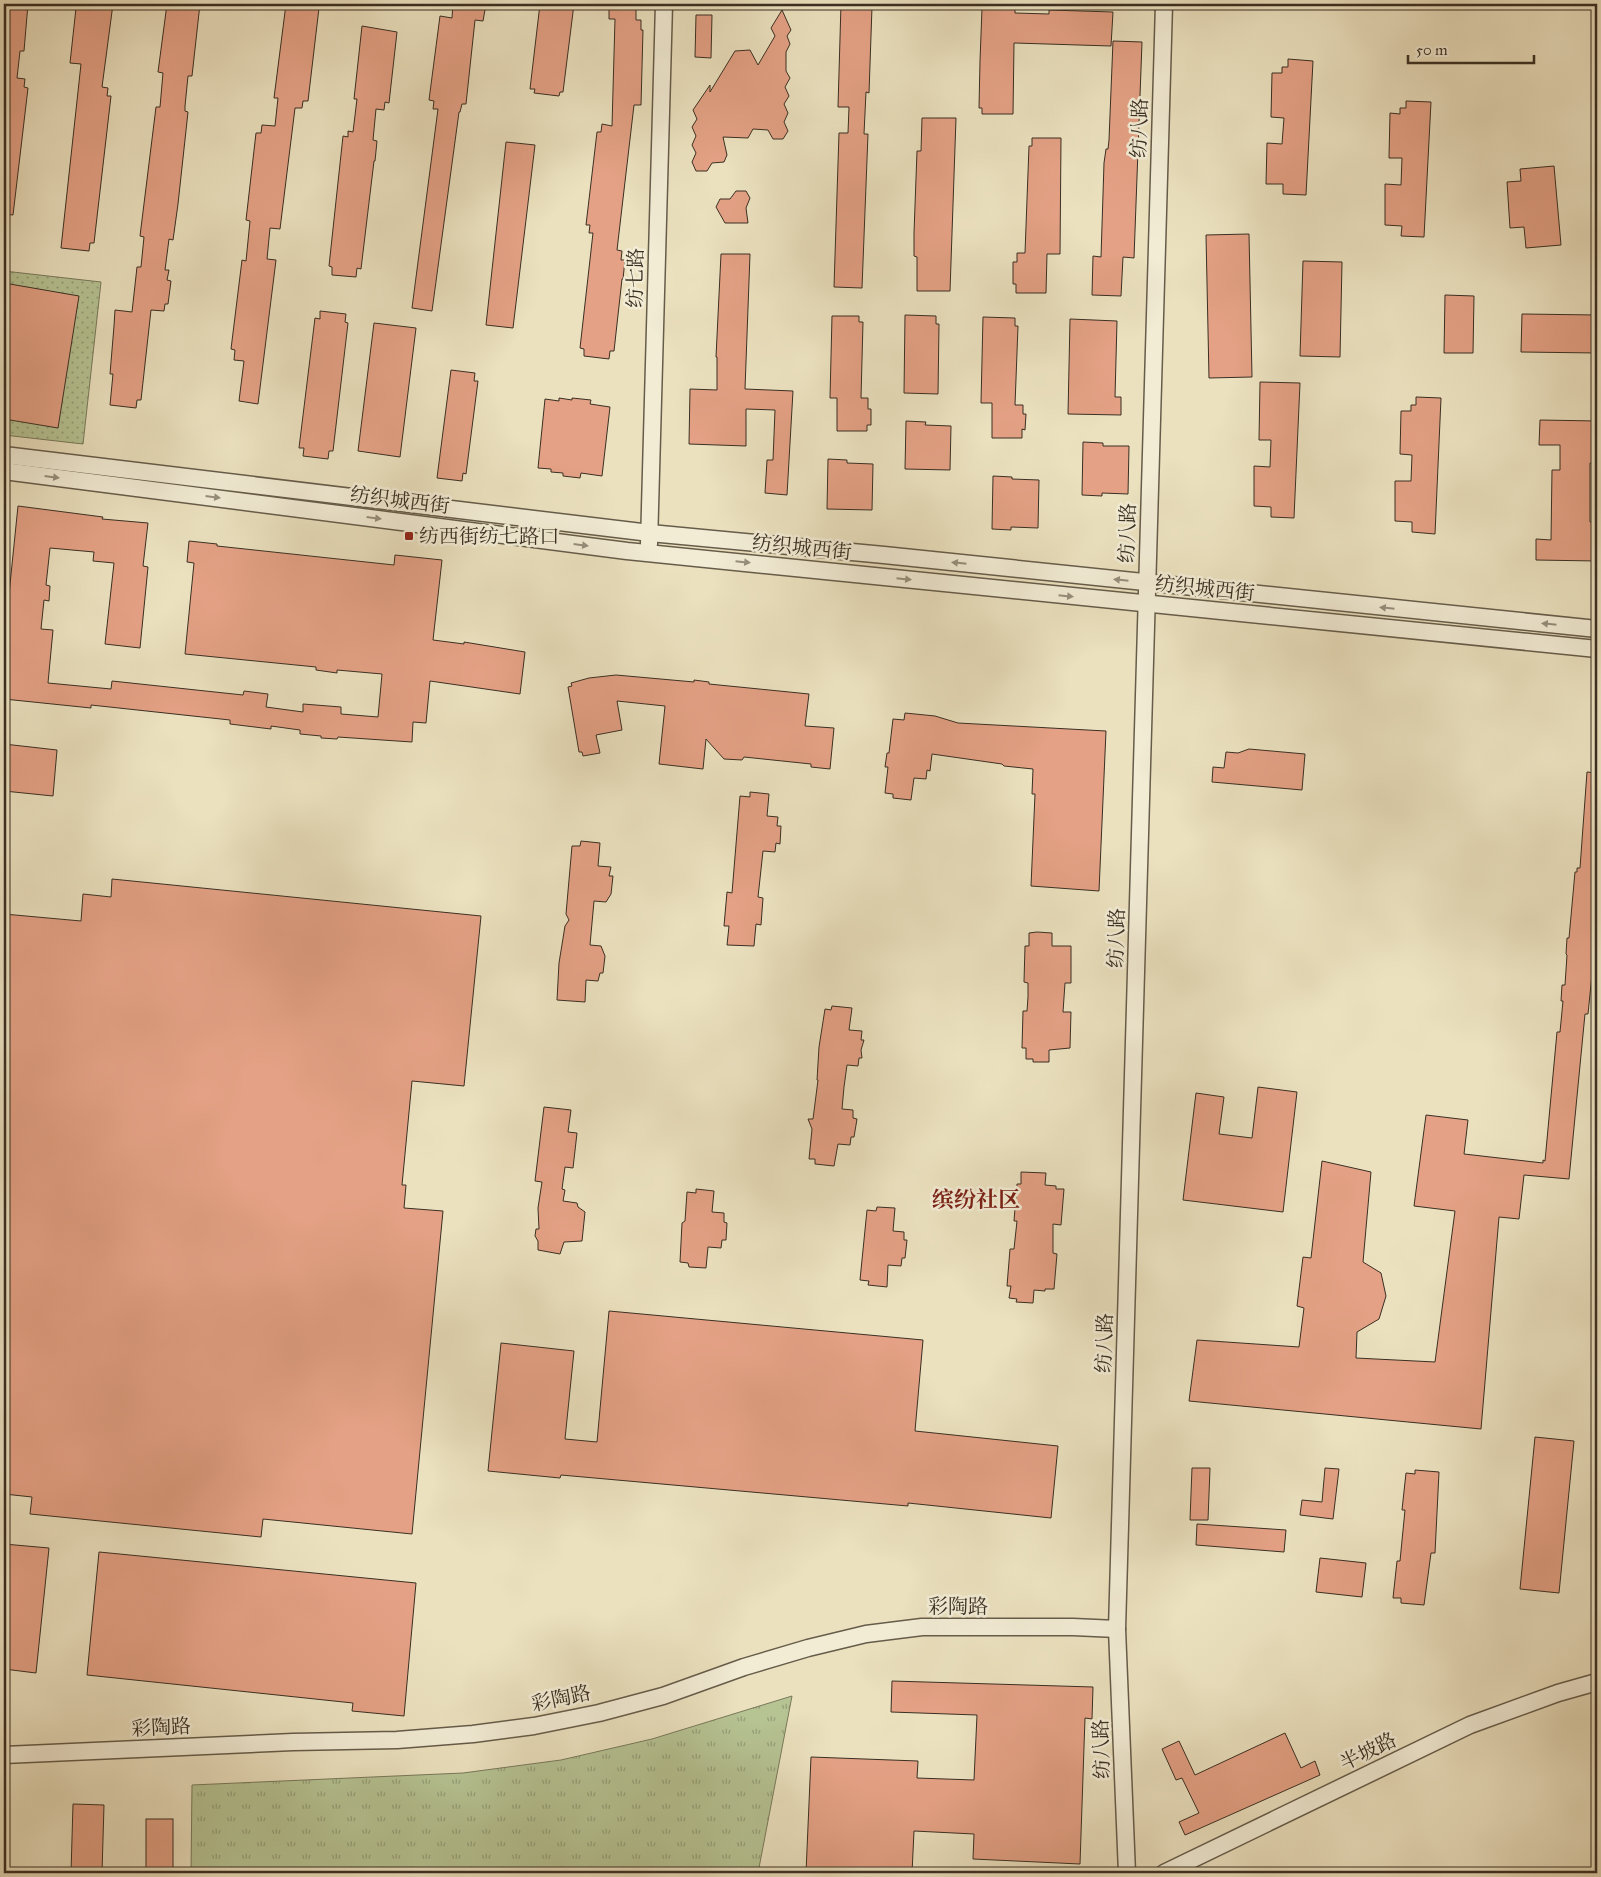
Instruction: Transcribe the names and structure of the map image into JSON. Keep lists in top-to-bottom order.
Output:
{
  "streets": {
    "street": [
      "纺八路",
      "纺七路",
      "纺织城西街",
      "彩陶路",
      "半坡路"
    ]
  },
  "crossings": [
    ["纺八路", "纺织城西街"],
    ["纺八路", "彩陶路"],
    ["纺七路", "纺织城西街"]
  ],
  "districts": ["缤纷社区"],
  "places": {
    "transit": ["纺西街纺七路口"]
  },
  "scale_bar": "50 m"
}
